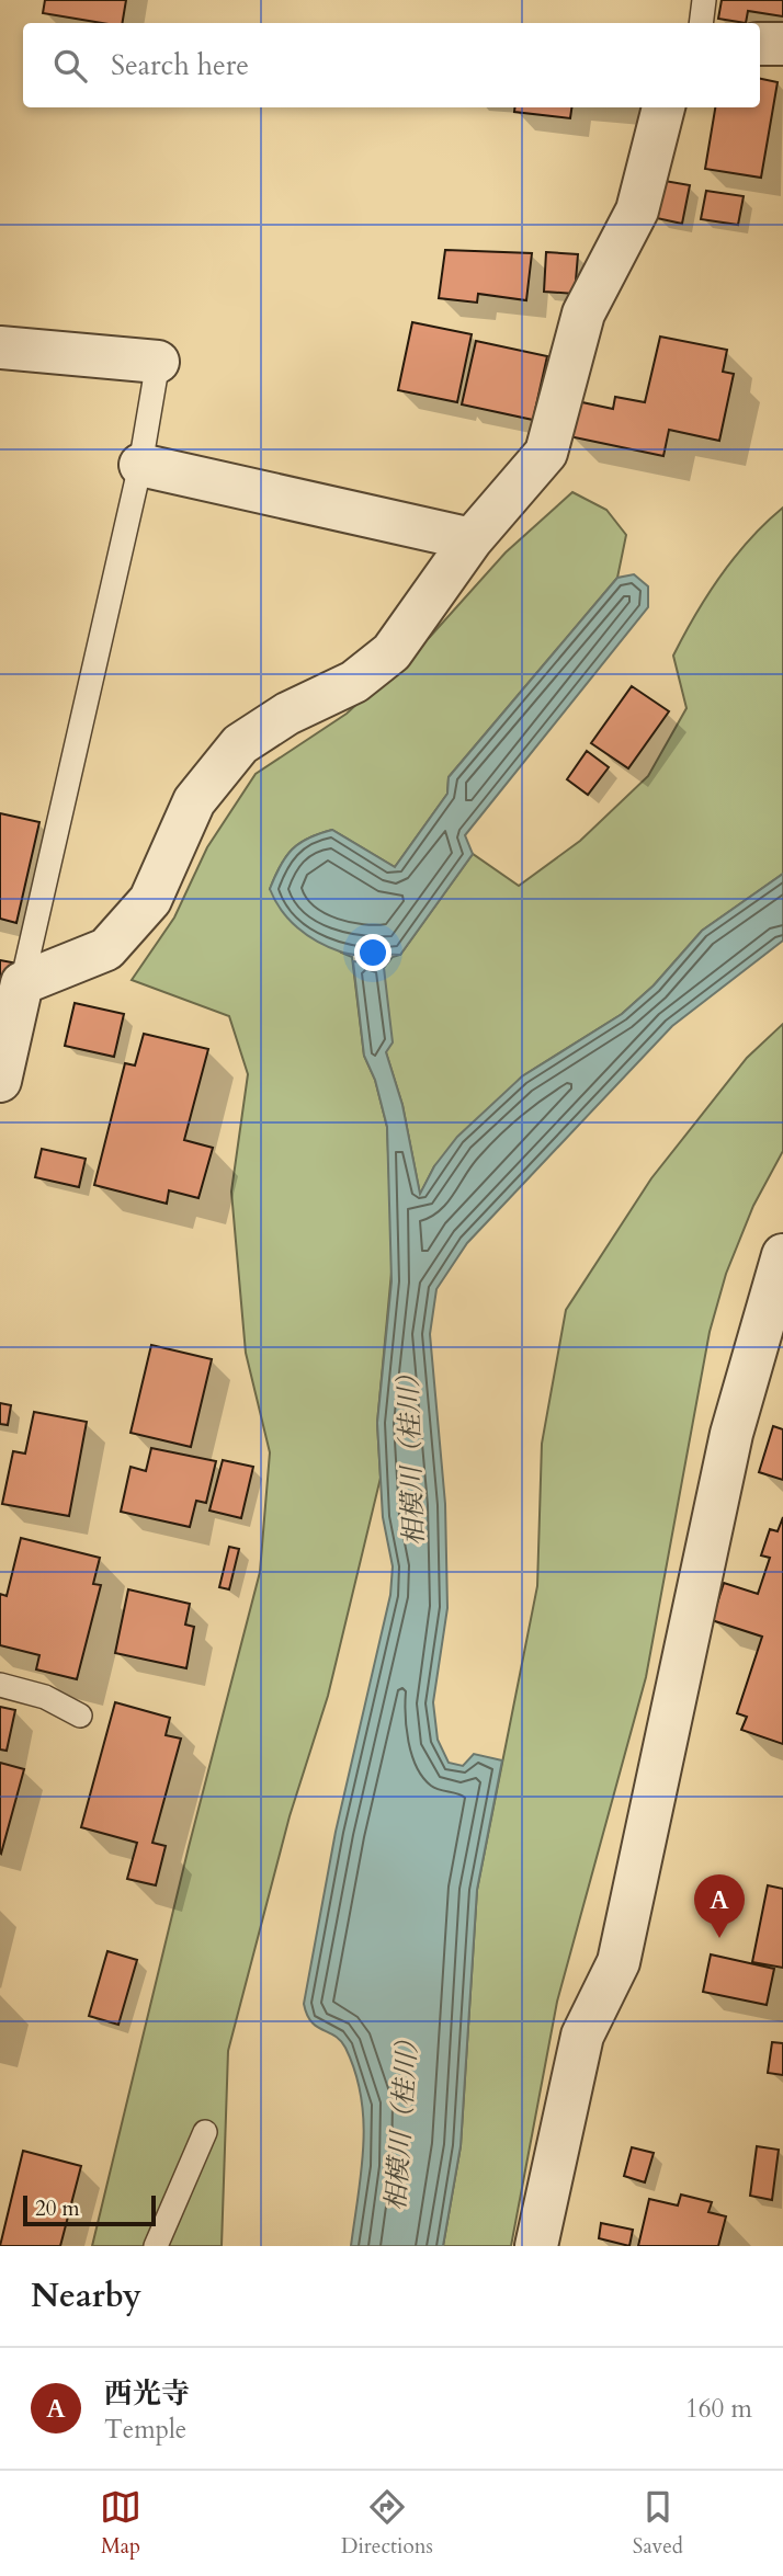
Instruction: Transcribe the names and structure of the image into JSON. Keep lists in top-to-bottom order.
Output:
{
  "water": ["相模川（桂川）"],
  "scale_bar": "20 m",
  "page": {
    "search": "Search here",
    "pins": "A",
    "scale": "20 m",
    "heading": "Nearby",
    "list": [
      {
        "mark": "A",
        "name": "西光寺",
        "note": "Temple",
        "value": "160 m"
      }
    ],
    "nav": ["Map", "Directions", "Saved"]
  }
}
